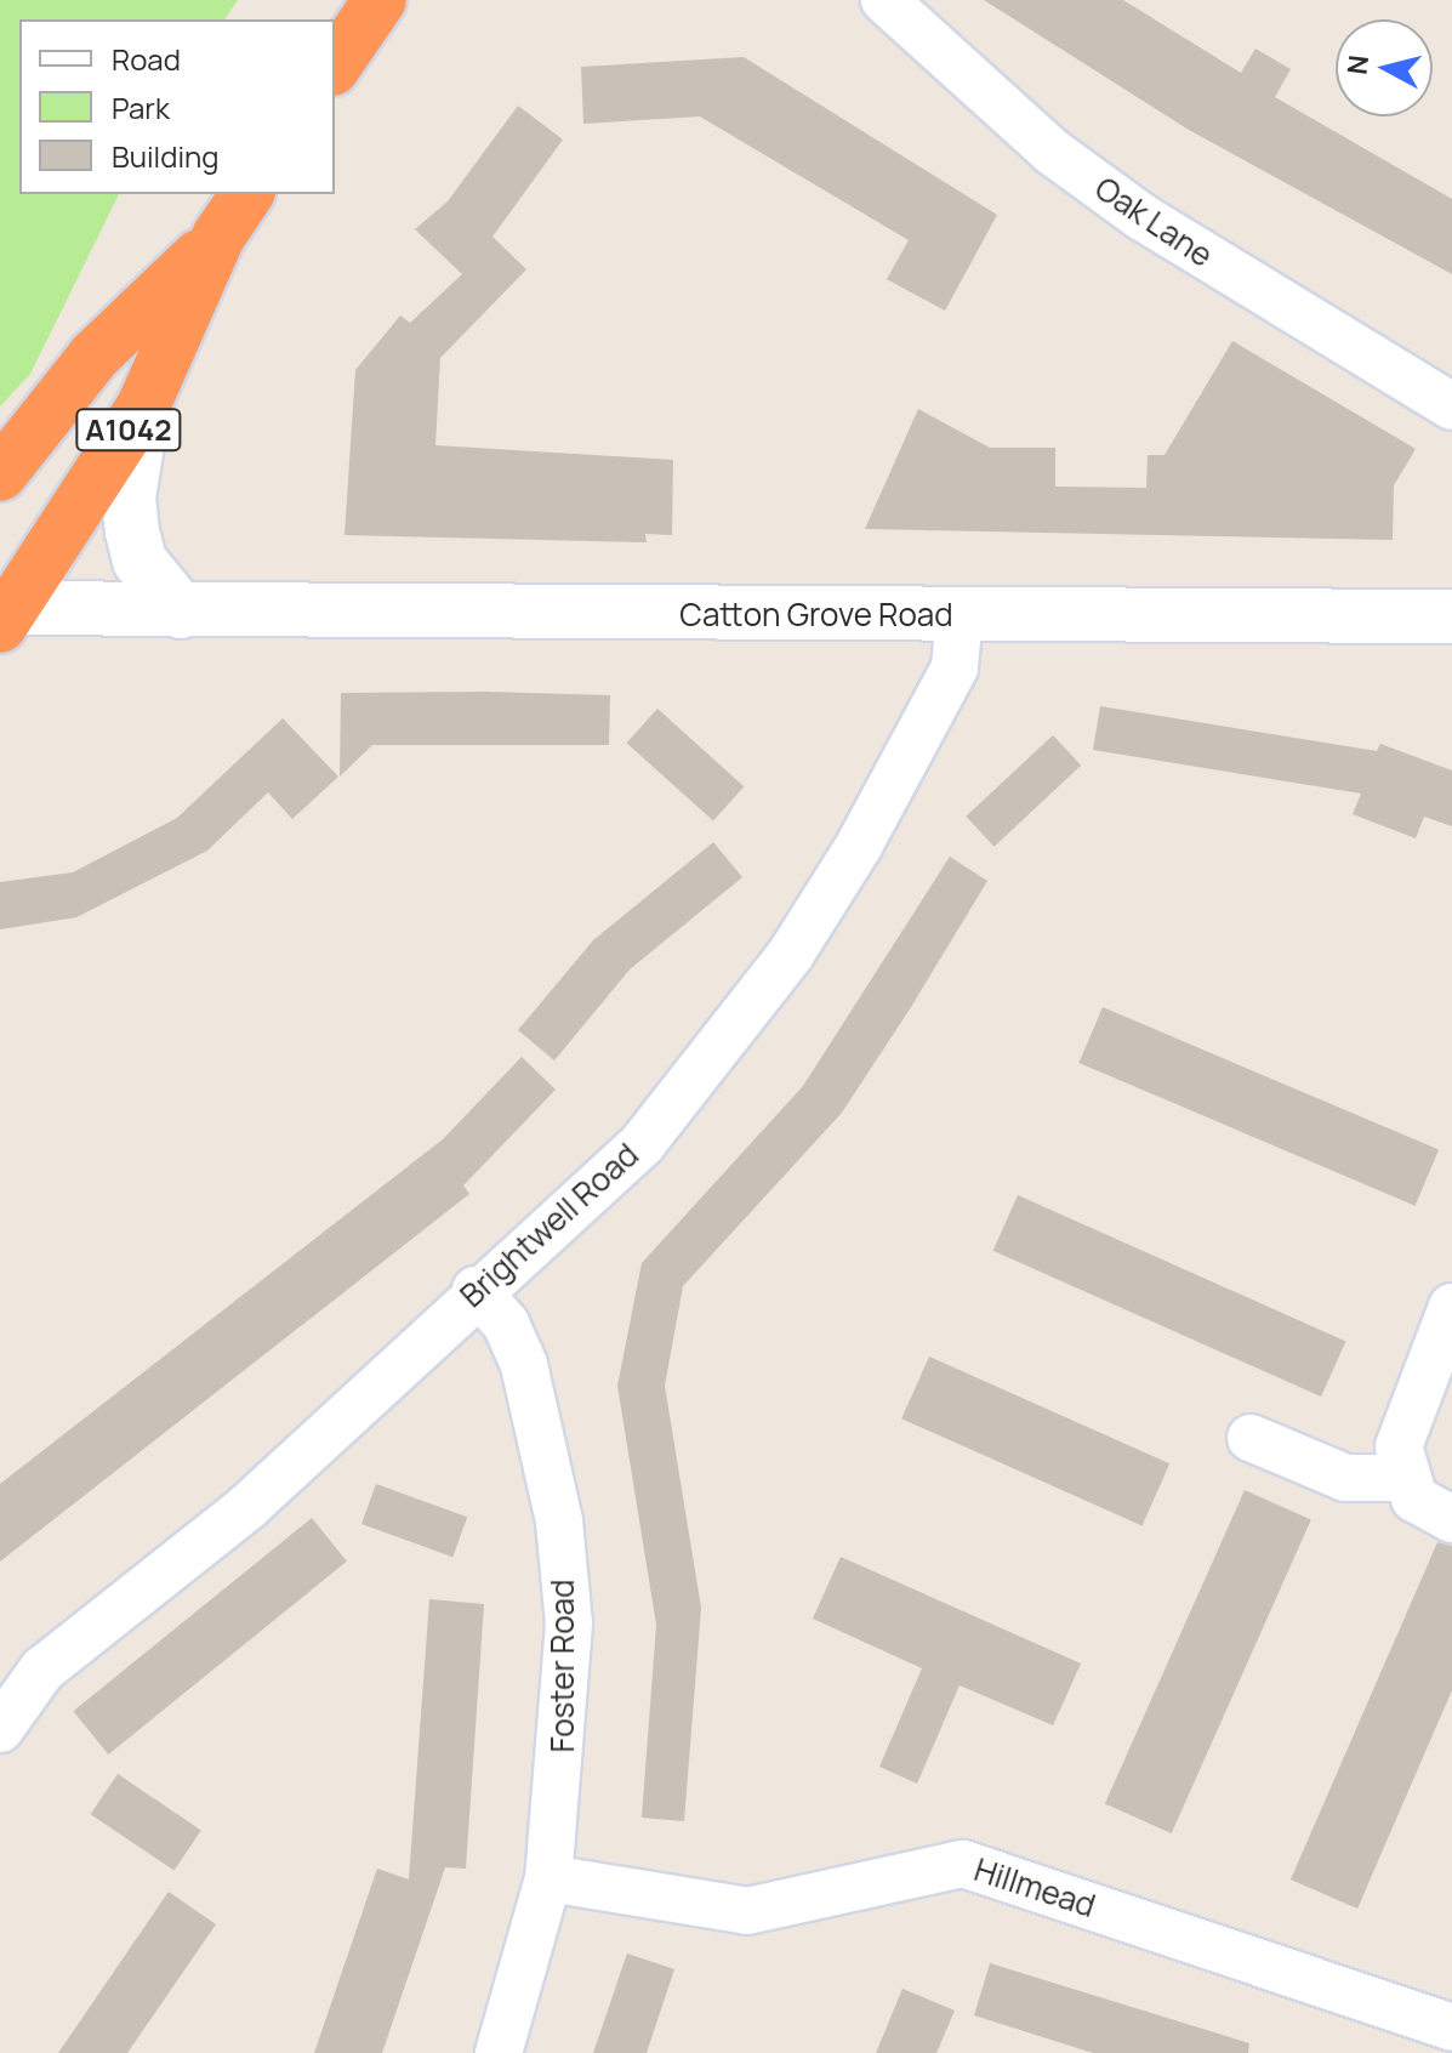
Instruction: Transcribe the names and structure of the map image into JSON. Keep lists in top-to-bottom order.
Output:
{
  "streets": {
    "highway": ["A1042"],
    "street": [
      "Oak Lane",
      "Catton Grove Road",
      "Brightwell Road",
      "Foster Road",
      "Hillmead"
    ]
  },
  "crossings": [
    ["A1042", "Catton Grove Road"],
    ["Catton Grove Road", "Brightwell Road"],
    ["Brightwell Road", "Foster Road"],
    ["Foster Road", "Hillmead"]
  ],
  "legend": ["Road", "Park", "Building"],
  "north": "left"
}
